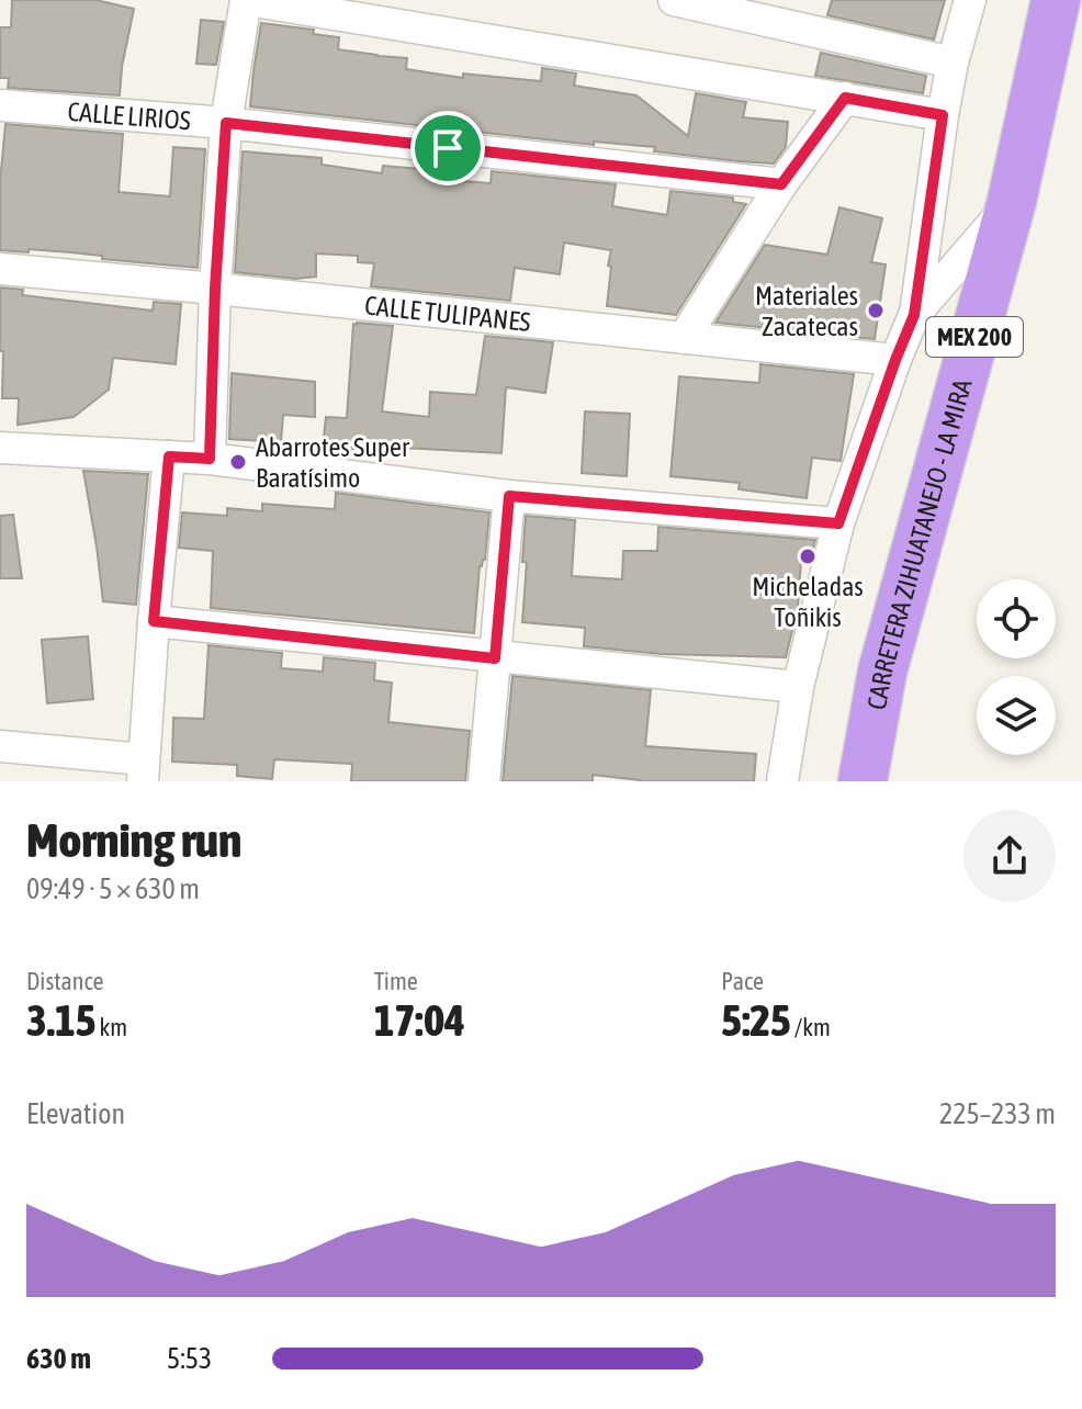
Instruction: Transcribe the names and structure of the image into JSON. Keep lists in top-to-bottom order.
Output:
{
  "streets": {
    "highway": ["MEX 200", "CARRETERA ZIHUATANEJO - LA MIRA"],
    "street": ["CALLE LIRIOS", "CALLE TULIPANES"]
  },
  "places": ["Materiales Zacatecas", "Abarrotes Super Baratísimo", "Micheladas Toñikis"],
  "page": {
    "heading": ["Morning run", "09:49 · 5 × 630 m"],
    "stats": [
      ["Distance", "3.15 km"],
      ["Time", "17:04"],
      ["Pace", "5:25 /km"]
    ],
    "chart": ["Elevation", "225–233 m"],
    "list": [
      {
        "name": "630 m",
        "note": "5:53"
      }
    ]
  }
}
